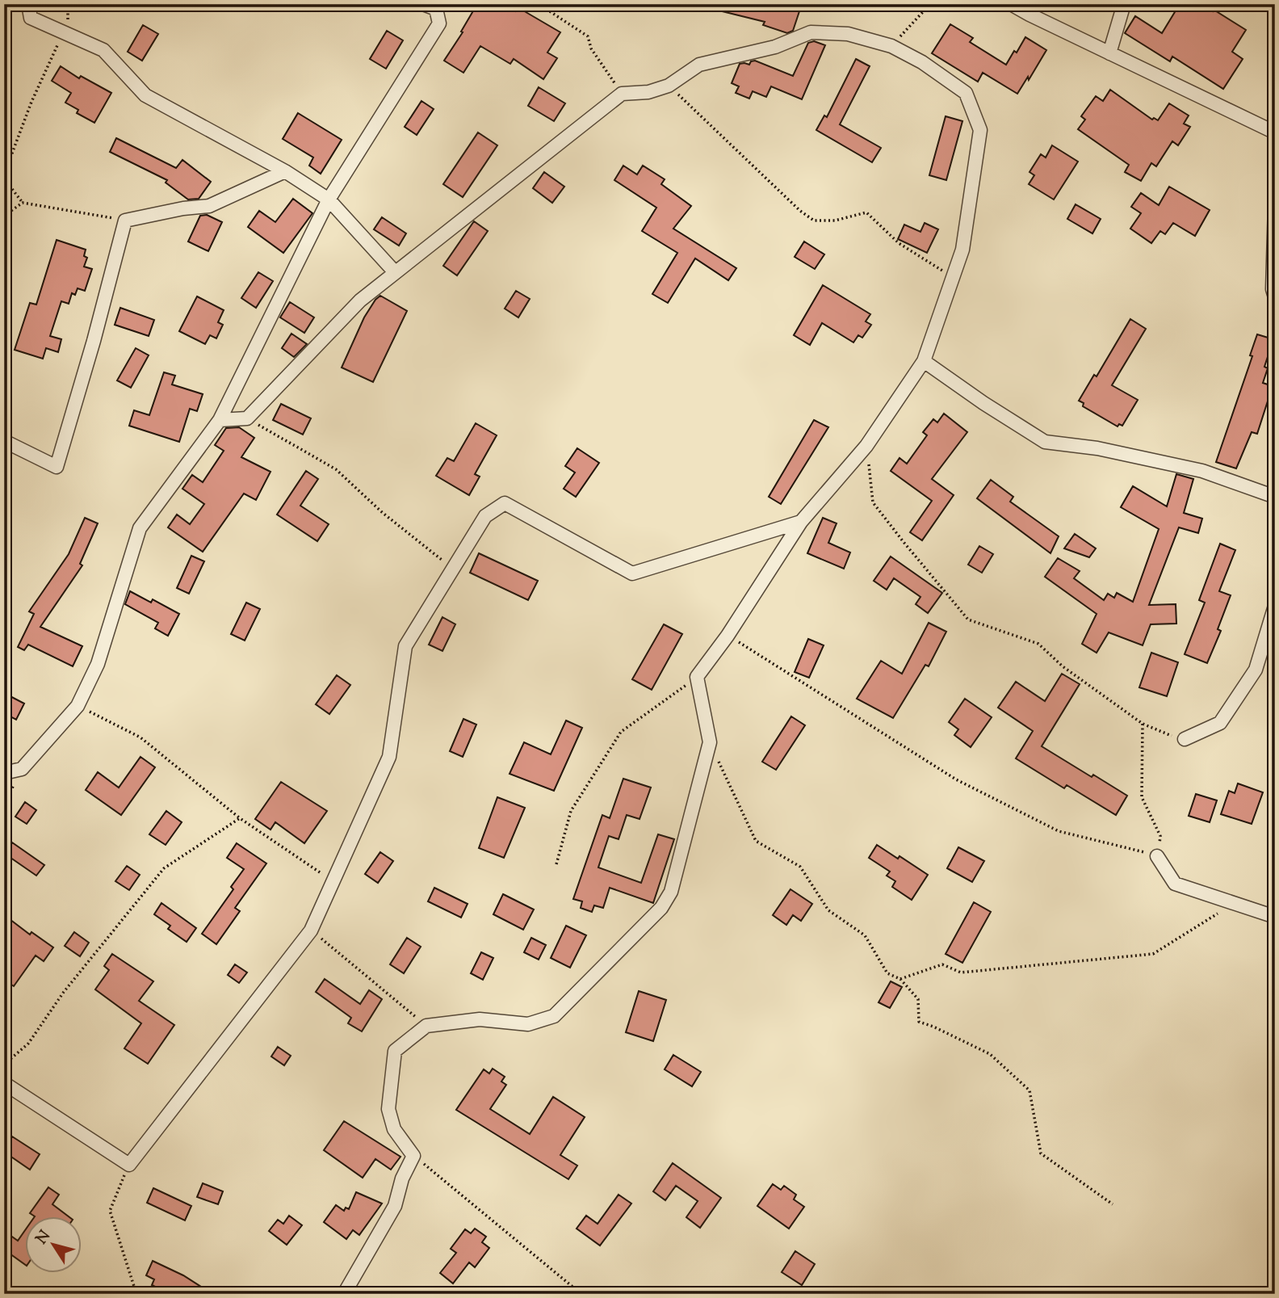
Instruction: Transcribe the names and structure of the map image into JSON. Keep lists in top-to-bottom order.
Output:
{
  "north": "top left"
}
